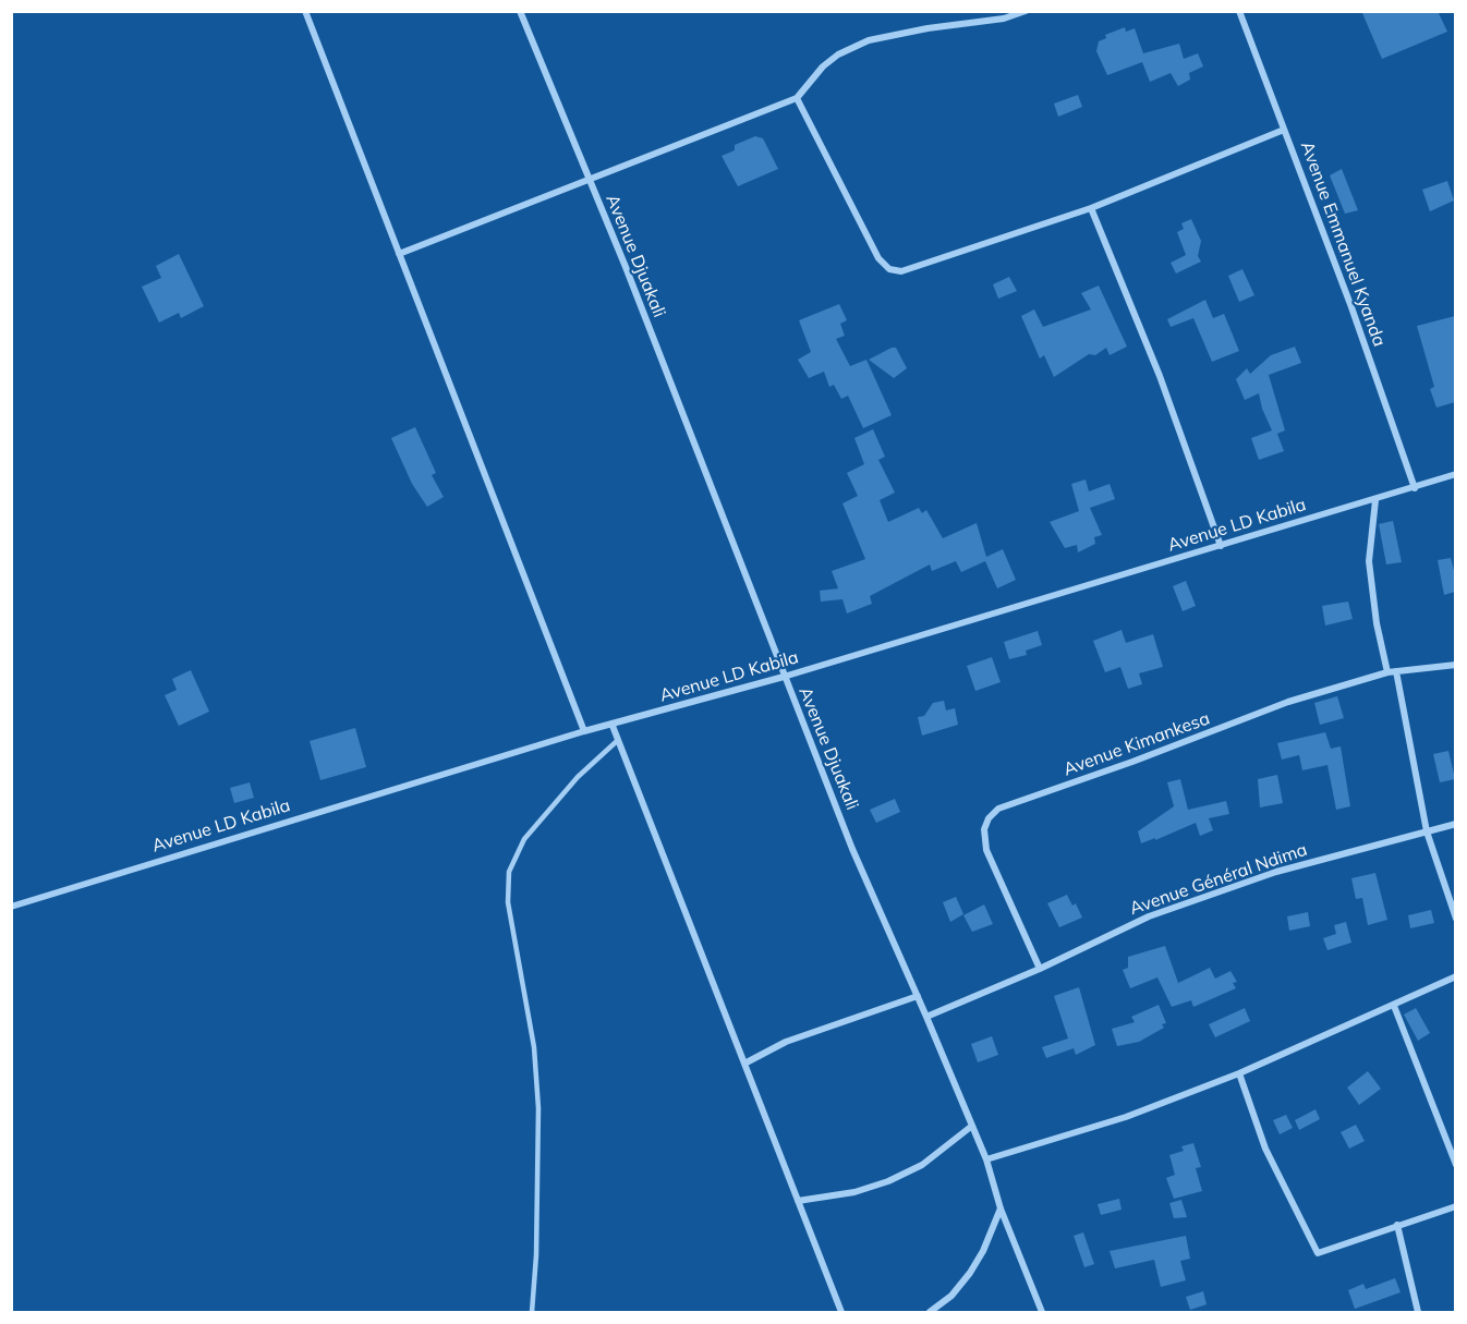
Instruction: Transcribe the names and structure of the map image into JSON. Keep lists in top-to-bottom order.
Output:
{
  "streets": {
    "street": [
      "Avenue Emmanuel Kyanda",
      "Avenue Djuakali",
      "Avenue LD Kabila",
      "Avenue Kimankesa",
      "Avenue Général Ndima"
    ]
  },
  "crossings": [
    ["Avenue Emmanuel Kyanda", "Avenue LD Kabila"],
    ["Avenue Djuakali", "Avenue LD Kabila"],
    ["Avenue Djuakali", "Avenue Général Ndima"],
    ["Avenue Kimankesa", "Avenue Général Ndima"]
  ]
}
